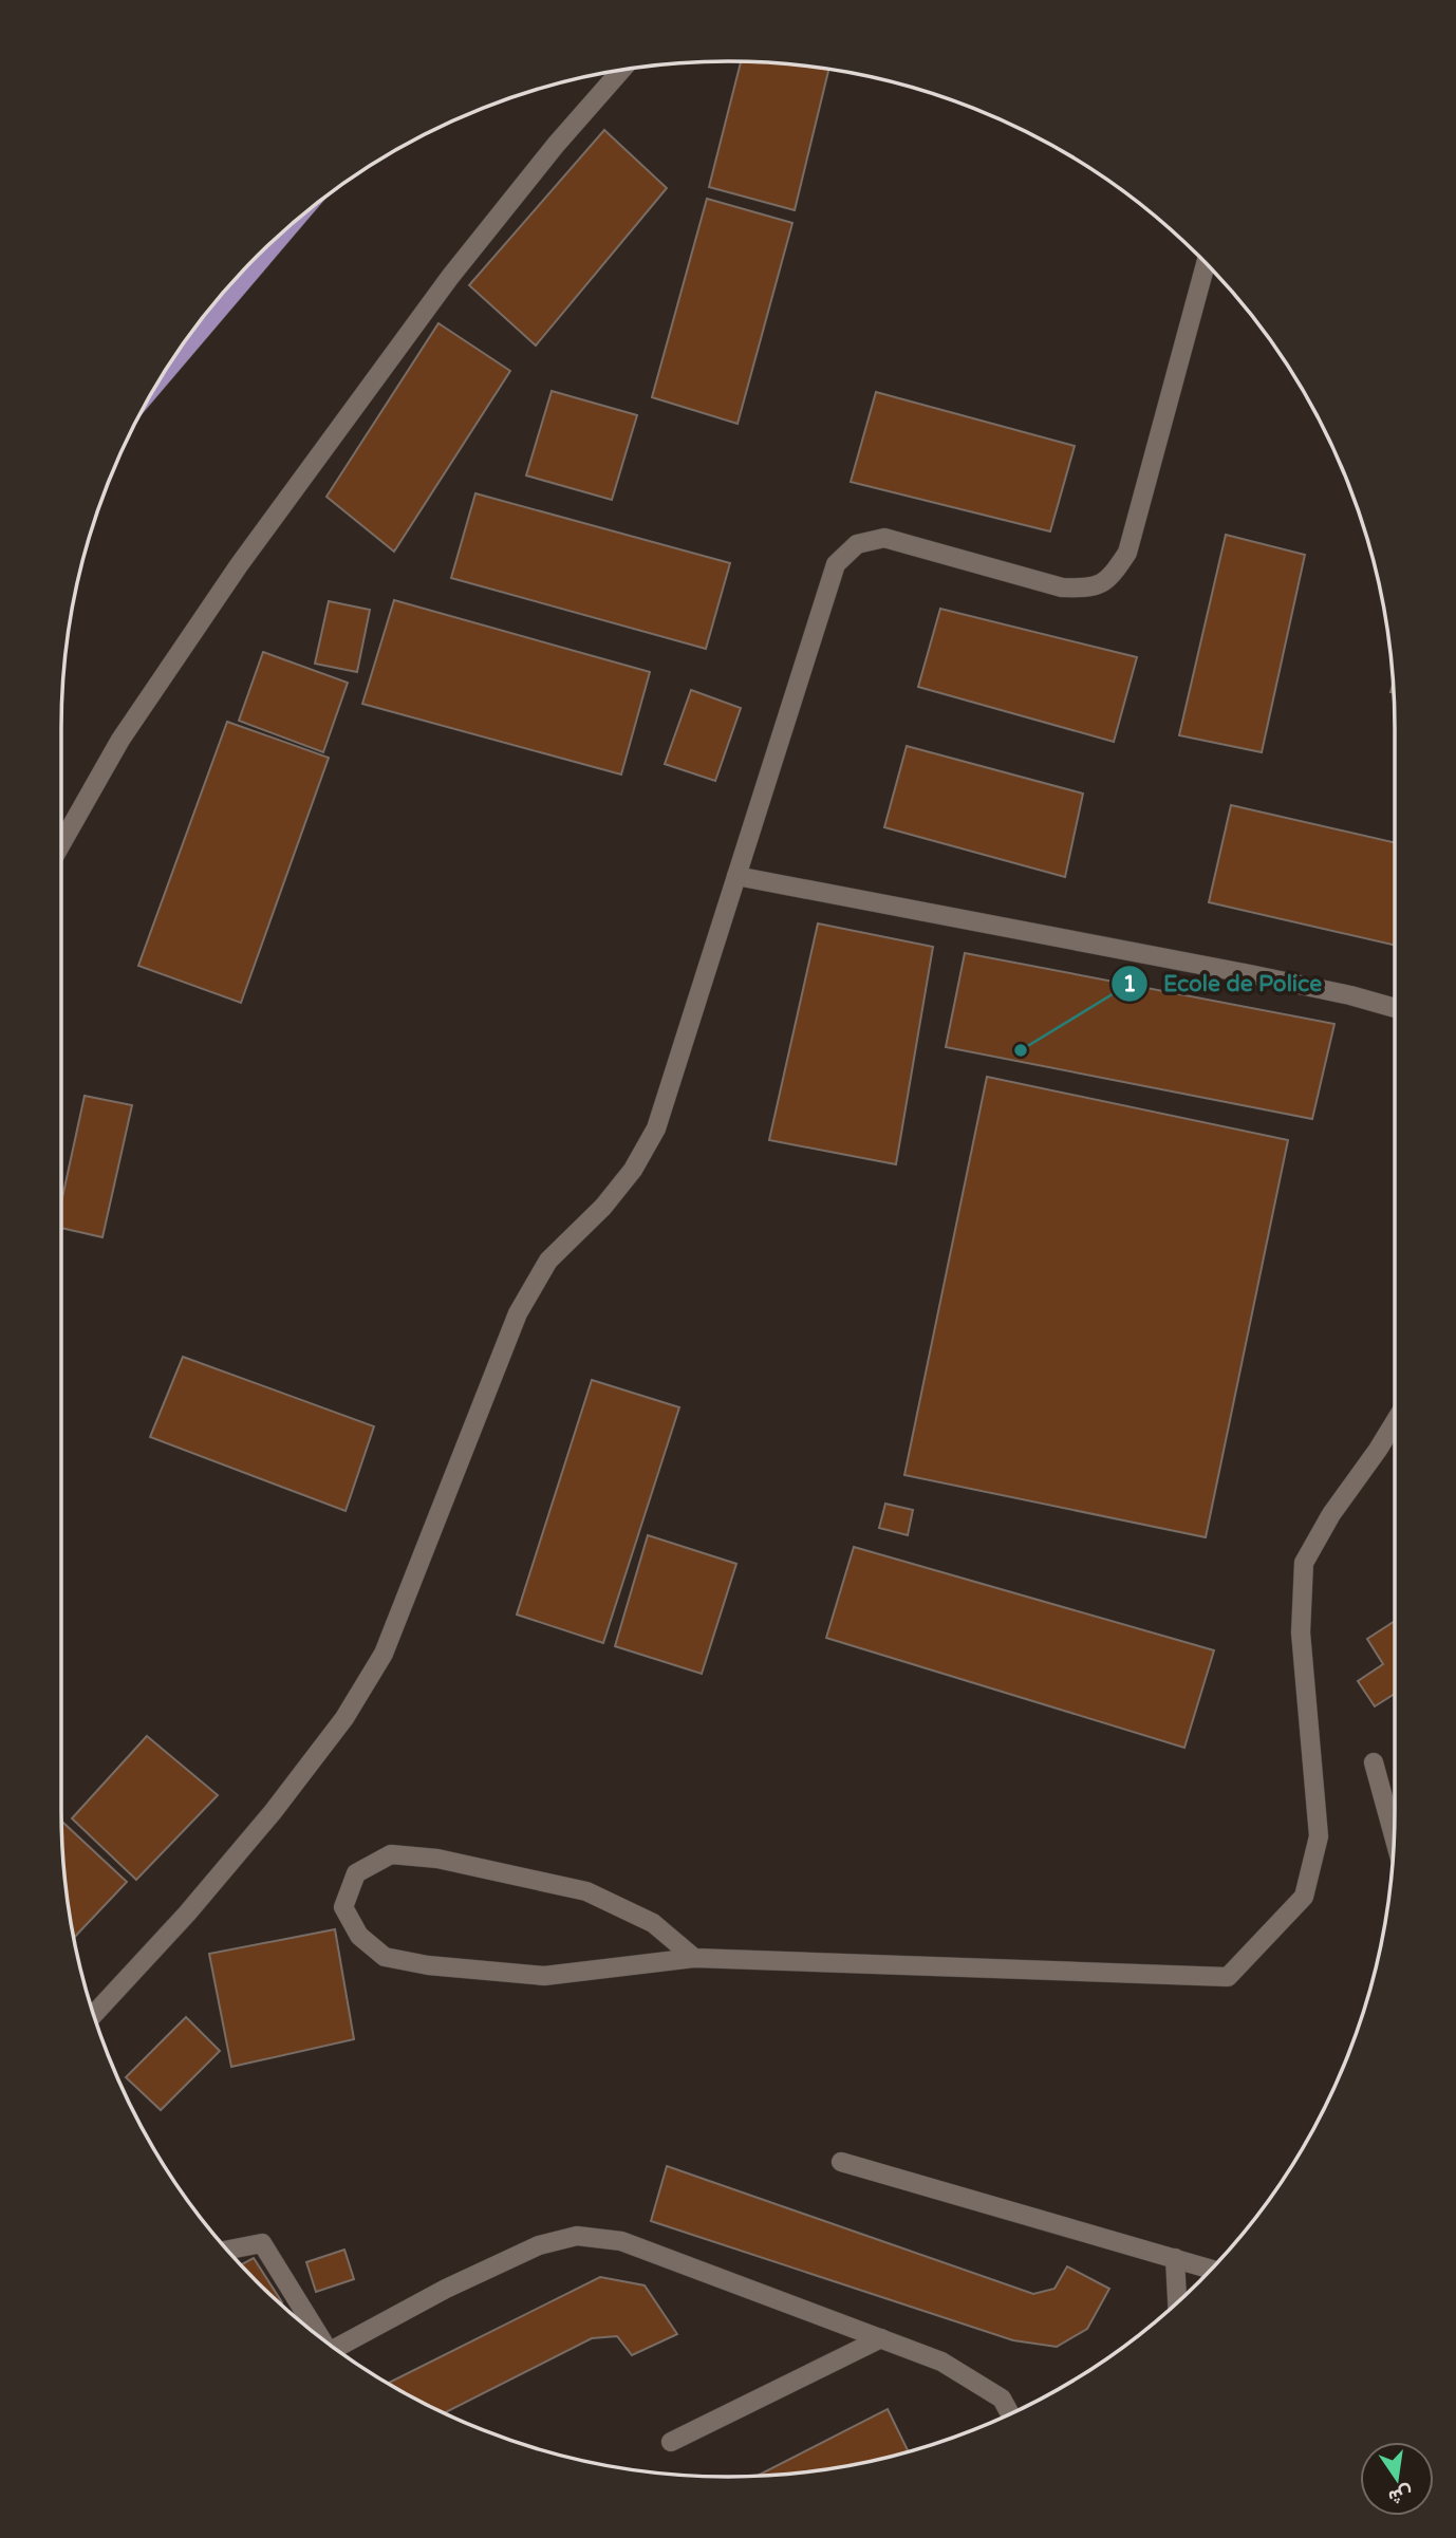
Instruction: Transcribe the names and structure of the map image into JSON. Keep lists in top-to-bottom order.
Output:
{
  "places": ["Ecole de Police"],
  "north": "bottom"
}
